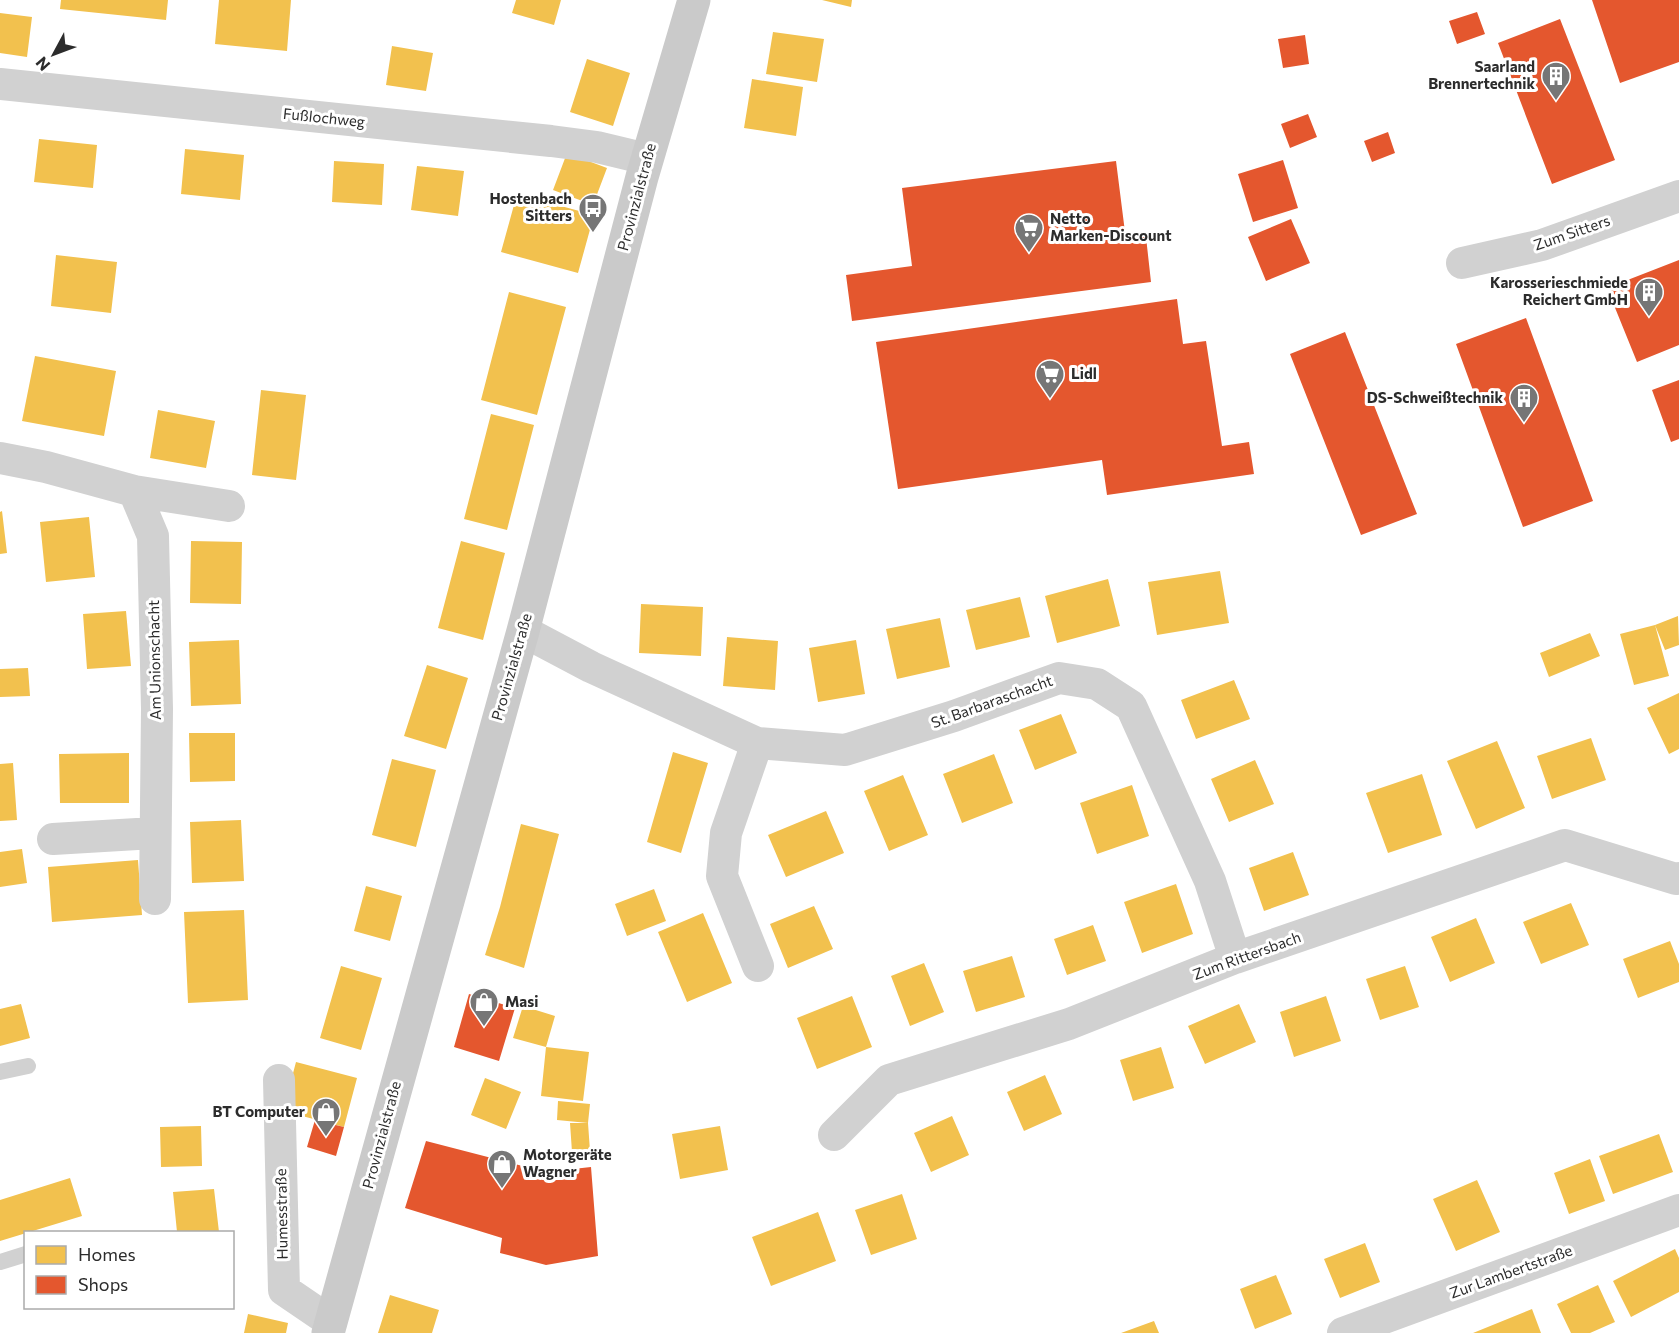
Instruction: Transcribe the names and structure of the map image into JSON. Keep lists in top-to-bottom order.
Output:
{
  "streets": {
    "street": [
      "Fußlochweg",
      "Provinzialstraße",
      "Zum Sitters",
      "Am Unionschacht",
      "St. Barbaraschacht",
      "Zum Rittersbach",
      "Humesstraße",
      "Zur Lambertstraße"
    ]
  },
  "crossings": [
    ["Fußlochweg", "Provinzialstraße"],
    ["Provinzialstraße", "St. Barbaraschacht"],
    ["Provinzialstraße", "Humesstraße"],
    ["St. Barbaraschacht", "Zum Rittersbach"]
  ],
  "places": {
    "building": ["Saarland Brennertechnik", "Karosserieschmiede Reichert GmbH", "DS-Schweißtechnik"],
    "bus stop": ["Hostenbach Sitters"],
    "supermarket": ["Netto Marken-Discount", "Lidl"],
    "shop": ["Masi", "BT Computer", "Motorgeräte Wagner"]
  },
  "legend": ["Homes", "Shops"],
  "north": "bottom left"
}
